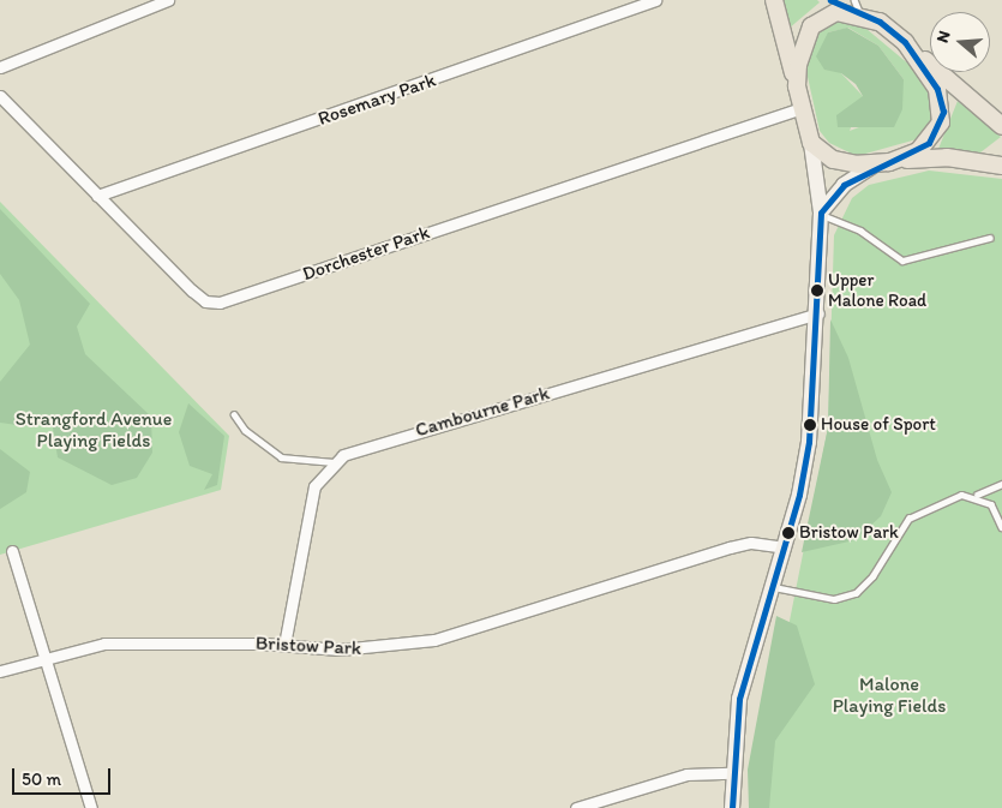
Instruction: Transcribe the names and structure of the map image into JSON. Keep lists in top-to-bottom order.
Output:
{
  "streets": {
    "street": [
      "Rosemary Park",
      "Dorchester Park",
      "Cambourne Park",
      "Bristow Park"
    ]
  },
  "crossings": [
    ["Rosemary Park", "Dorchester Park"],
    ["Cambourne Park", "Bristow Park"]
  ],
  "parks": ["Strangford Avenue Playing Fields", "Malone Playing Fields"],
  "places": ["Upper Malone Road", "House of Sport", "Bristow Park"],
  "scale_bar": "50 m",
  "north": "left"
}
